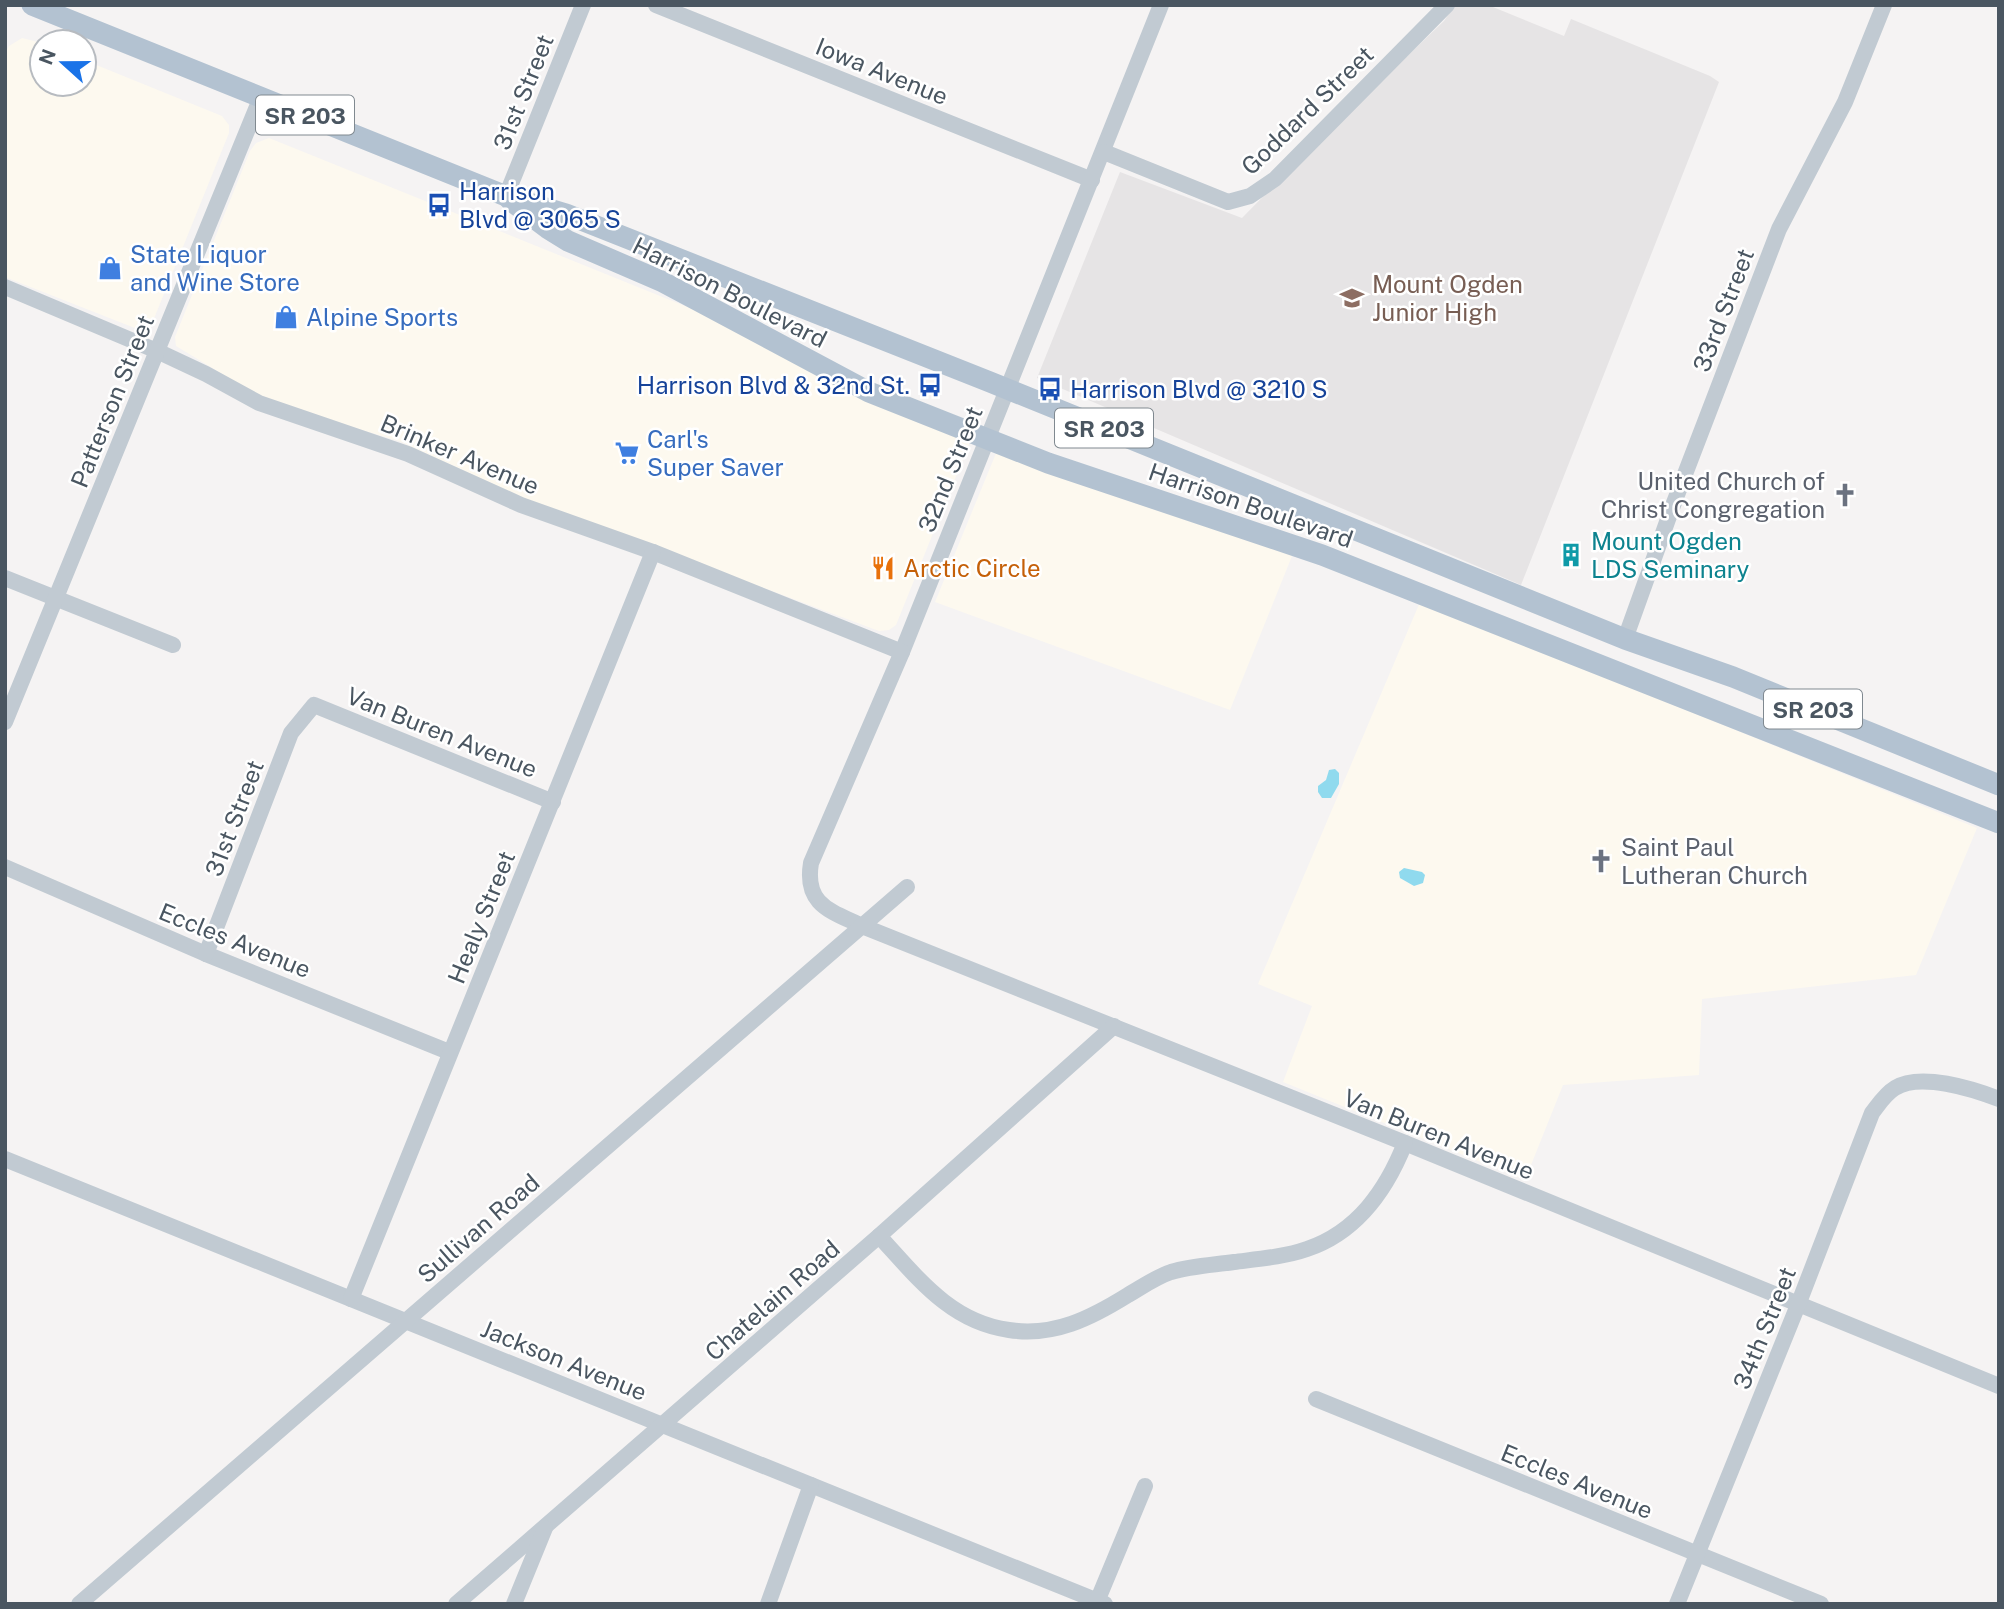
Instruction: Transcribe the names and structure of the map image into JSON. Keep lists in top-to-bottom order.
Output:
{
  "streets": {
    "main road": ["SR 203", "Harrison Boulevard"],
    "street": [
      "Iowa Avenue",
      "31st Street",
      "Goddard Street",
      "33rd Street",
      "Patterson Street",
      "Brinker Avenue",
      "32nd Street",
      "Van Buren Avenue",
      "Healy Street",
      "Eccles Avenue",
      "Sullivan Road",
      "Chatelain Road",
      "34th Street",
      "Jackson Avenue"
    ]
  },
  "crossings": [
    ["Iowa Avenue", "32nd Street"],
    ["31st Street", "Harrison Boulevard"],
    ["31st Street", "Van Buren Avenue"],
    ["31st Street", "Eccles Avenue"],
    ["Goddard Street", "32nd Street"],
    ["Harrison Boulevard", "33rd Street"],
    ["Harrison Boulevard", "Patterson Street"],
    ["Harrison Boulevard", "32nd Street"],
    ["Patterson Street", "Brinker Avenue"],
    ["Brinker Avenue", "32nd Street"],
    ["Brinker Avenue", "Healy Street"],
    ["32nd Street", "Van Buren Avenue"],
    ["32nd Street", "Sullivan Road"],
    ["Van Buren Avenue", "Healy Street"],
    ["Van Buren Avenue", "Sullivan Road"],
    ["Van Buren Avenue", "Chatelain Road"],
    ["Van Buren Avenue", "34th Street"],
    ["Healy Street", "Eccles Avenue"],
    ["Healy Street", "Jackson Avenue"],
    ["Eccles Avenue", "34th Street"],
    ["Sullivan Road", "Jackson Avenue"],
    ["Chatelain Road", "Jackson Avenue"]
  ],
  "places": {
    "bus stop": ["Harrison Blvd @ 3065 S", "Harrison Blvd & 32nd St.", "Harrison Blvd @ 3210 S"],
    "shop": ["State Liquor and Wine Store", "Alpine Sports"],
    "school or university": ["Mount Ogden Junior High"],
    "supermarket": ["Carl's Super Saver"],
    "church": ["United Church of Christ Congregation", "Saint Paul Lutheran Church"],
    "building": ["Mount Ogden LDS Seminary"],
    "restaurant": ["Arctic Circle"]
  },
  "north": "left"
}
